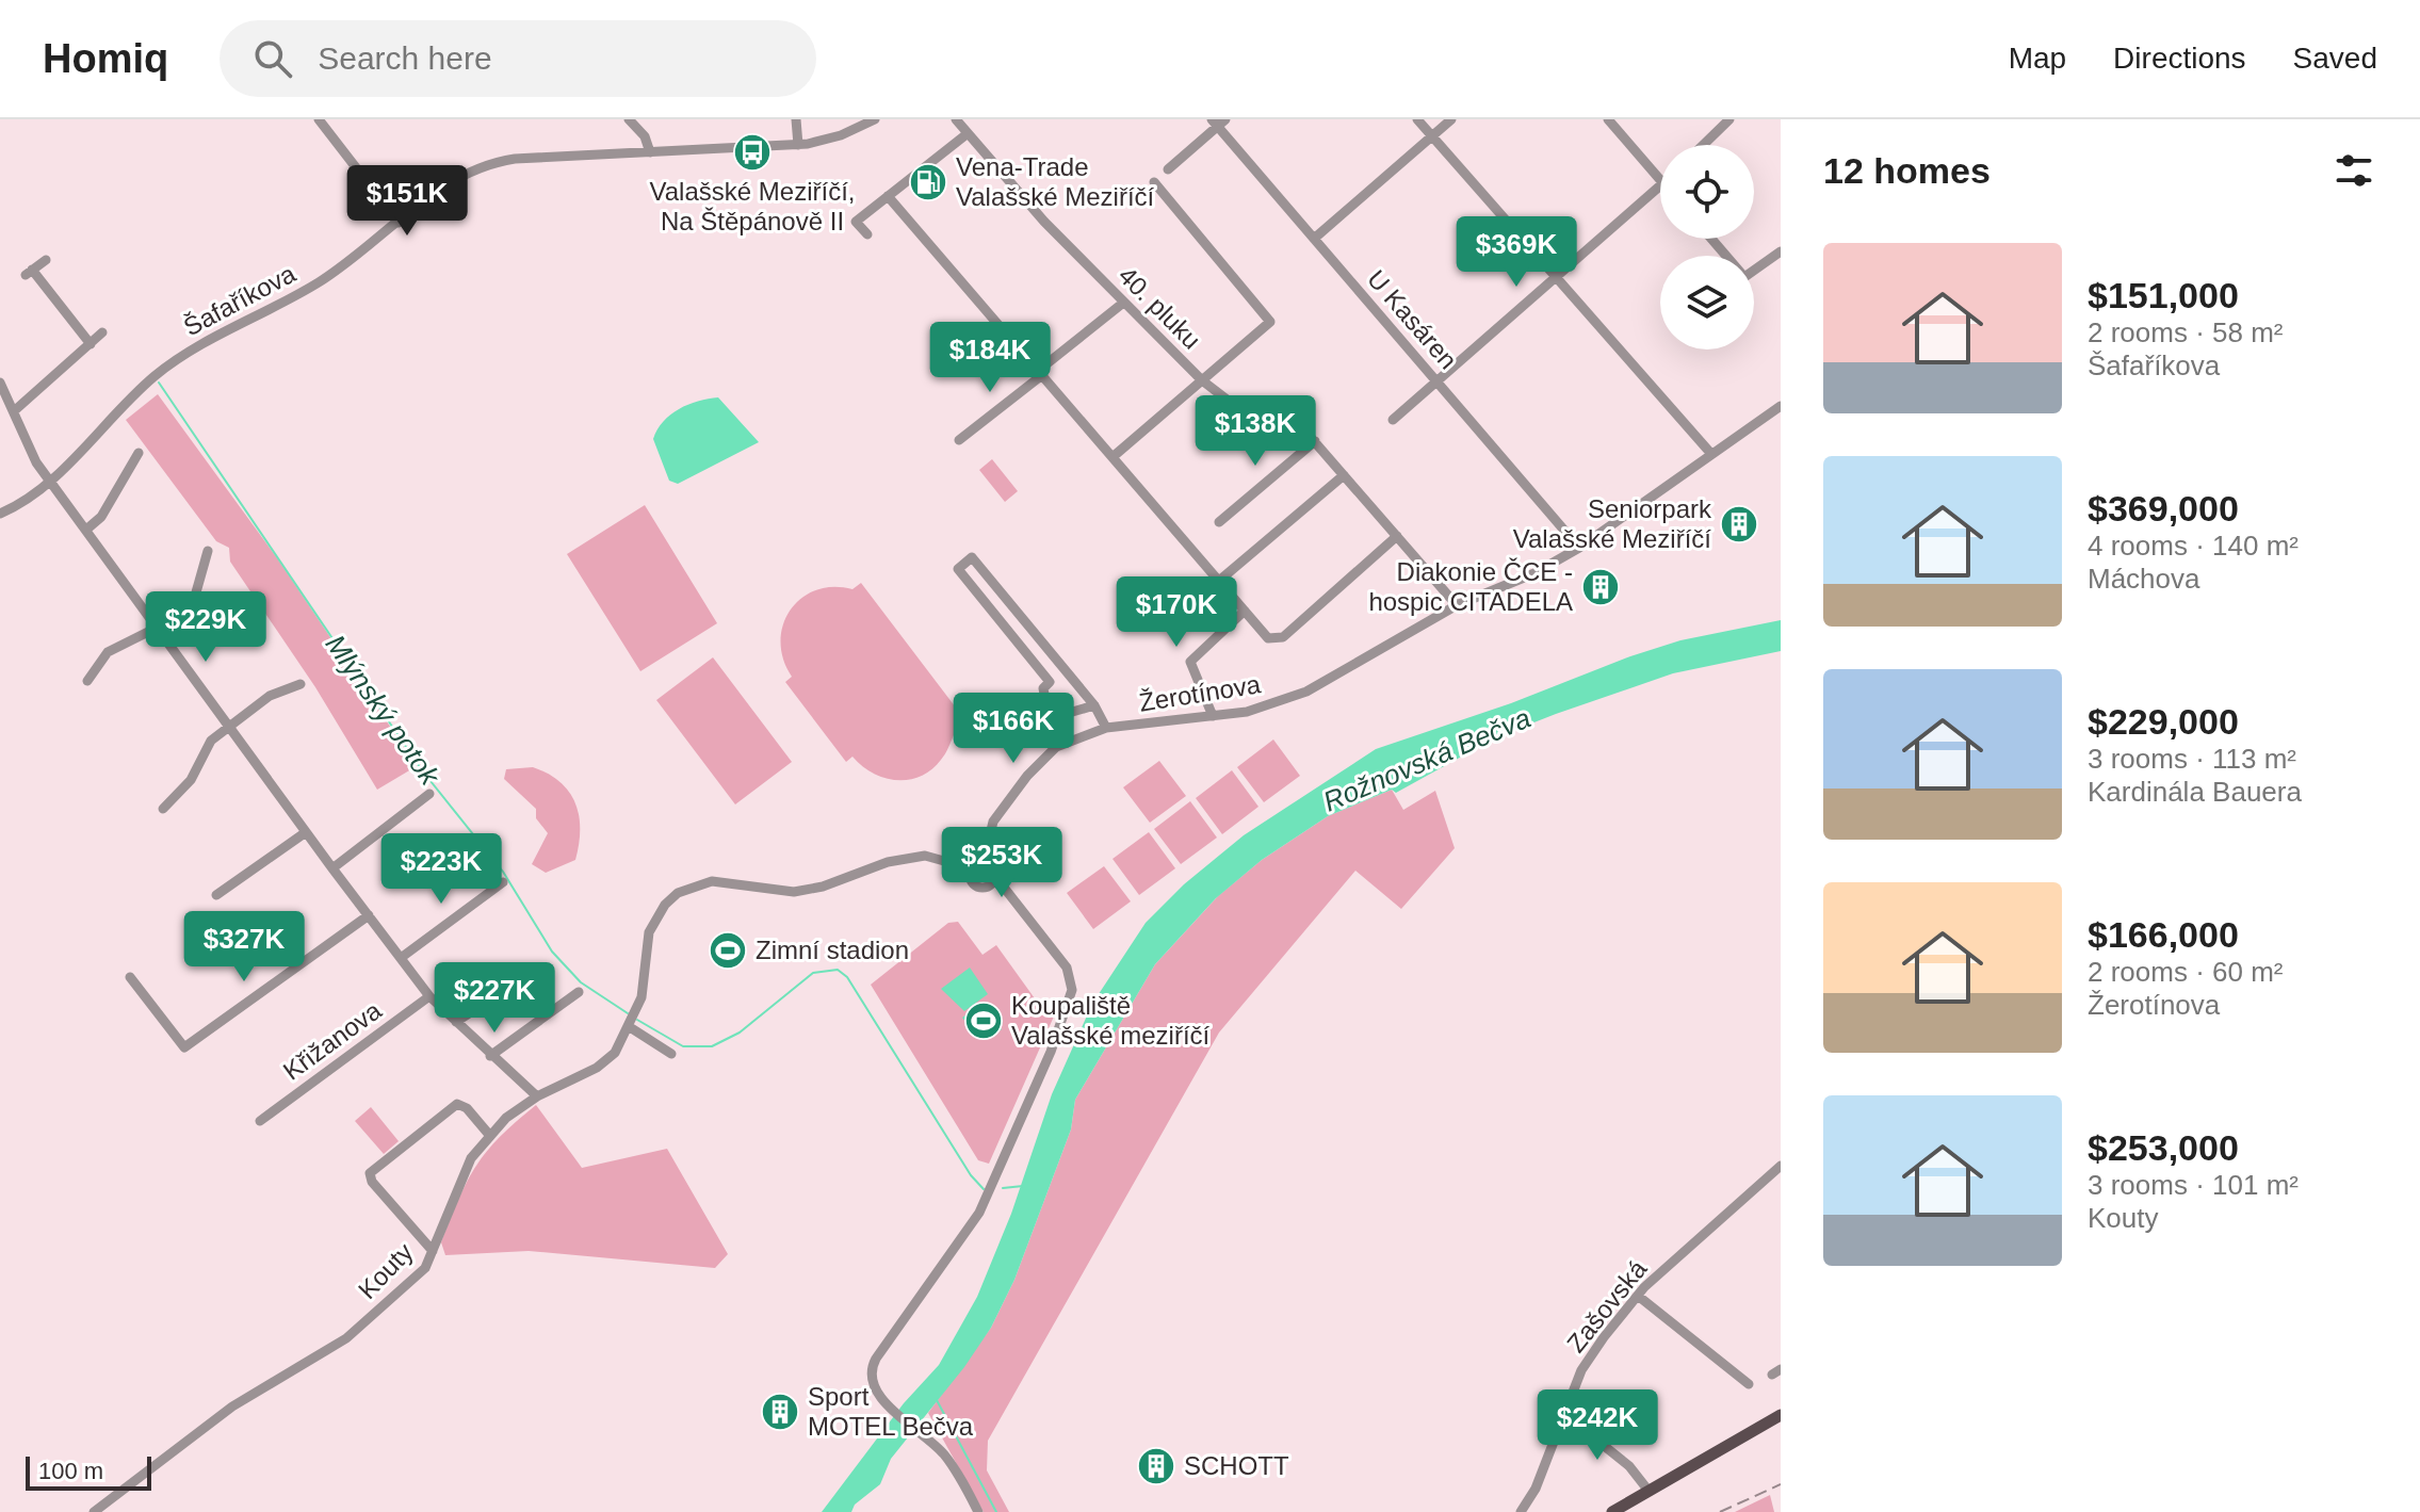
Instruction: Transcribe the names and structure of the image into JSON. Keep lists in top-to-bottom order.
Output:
{
  "streets": {
    "street": [
      "Šafaříkova",
      "40. pluku",
      "U Kasáren",
      "Žerotínova",
      "Křižanova",
      "Kouty",
      "Zašovská"
    ]
  },
  "crossings": [
    ["40. pluku", "Žerotínova"],
    ["U Kasáren", "Žerotínova"],
    ["Žerotínova", "Kouty"]
  ],
  "water": ["Mlýnský potok", "Rožnovská Bečva"],
  "places": {
    "bus stop": ["Valašské Meziříčí, Na Štěpánově II"],
    "fuel station": ["Vena-Trade Valašské Meziříčí"],
    "building": [
      "Seniorpark Valašské Meziříčí",
      "Diakonie ČCE - hospic CITADELA",
      "Sport MOTEL Bečva",
      "SCHOTT"
    ],
    "sports": ["Zimní stadion", "Koupaliště Valašské meziříčí"]
  },
  "scale_bar": "100 m",
  "page": {
    "header": "Homiq",
    "search": "Search here",
    "nav": ["Map", "Directions", "Saved"],
    "heading": "12 homes",
    "price": [
      "$151K",
      "$369K",
      "$184K",
      "$138K",
      "$170K",
      "$229K",
      "$166K",
      "$253K",
      "$223K",
      "$327K",
      "$227K",
      "$242K"
    ],
    "list": [
      {
        "name": "$151,000",
        "note": "2 rooms · 58 m² · Šafaříkova"
      },
      {
        "name": "$369,000",
        "note": "4 rooms · 140 m² · Máchova"
      },
      {
        "name": "$229,000",
        "note": "3 rooms · 113 m² · Kardinála Bauera"
      },
      {
        "name": "$166,000",
        "note": "2 rooms · 60 m² · Žerotínova"
      },
      {
        "name": "$253,000",
        "note": "3 rooms · 101 m² · Kouty"
      }
    ],
    "scale": "100 m"
  }
}
